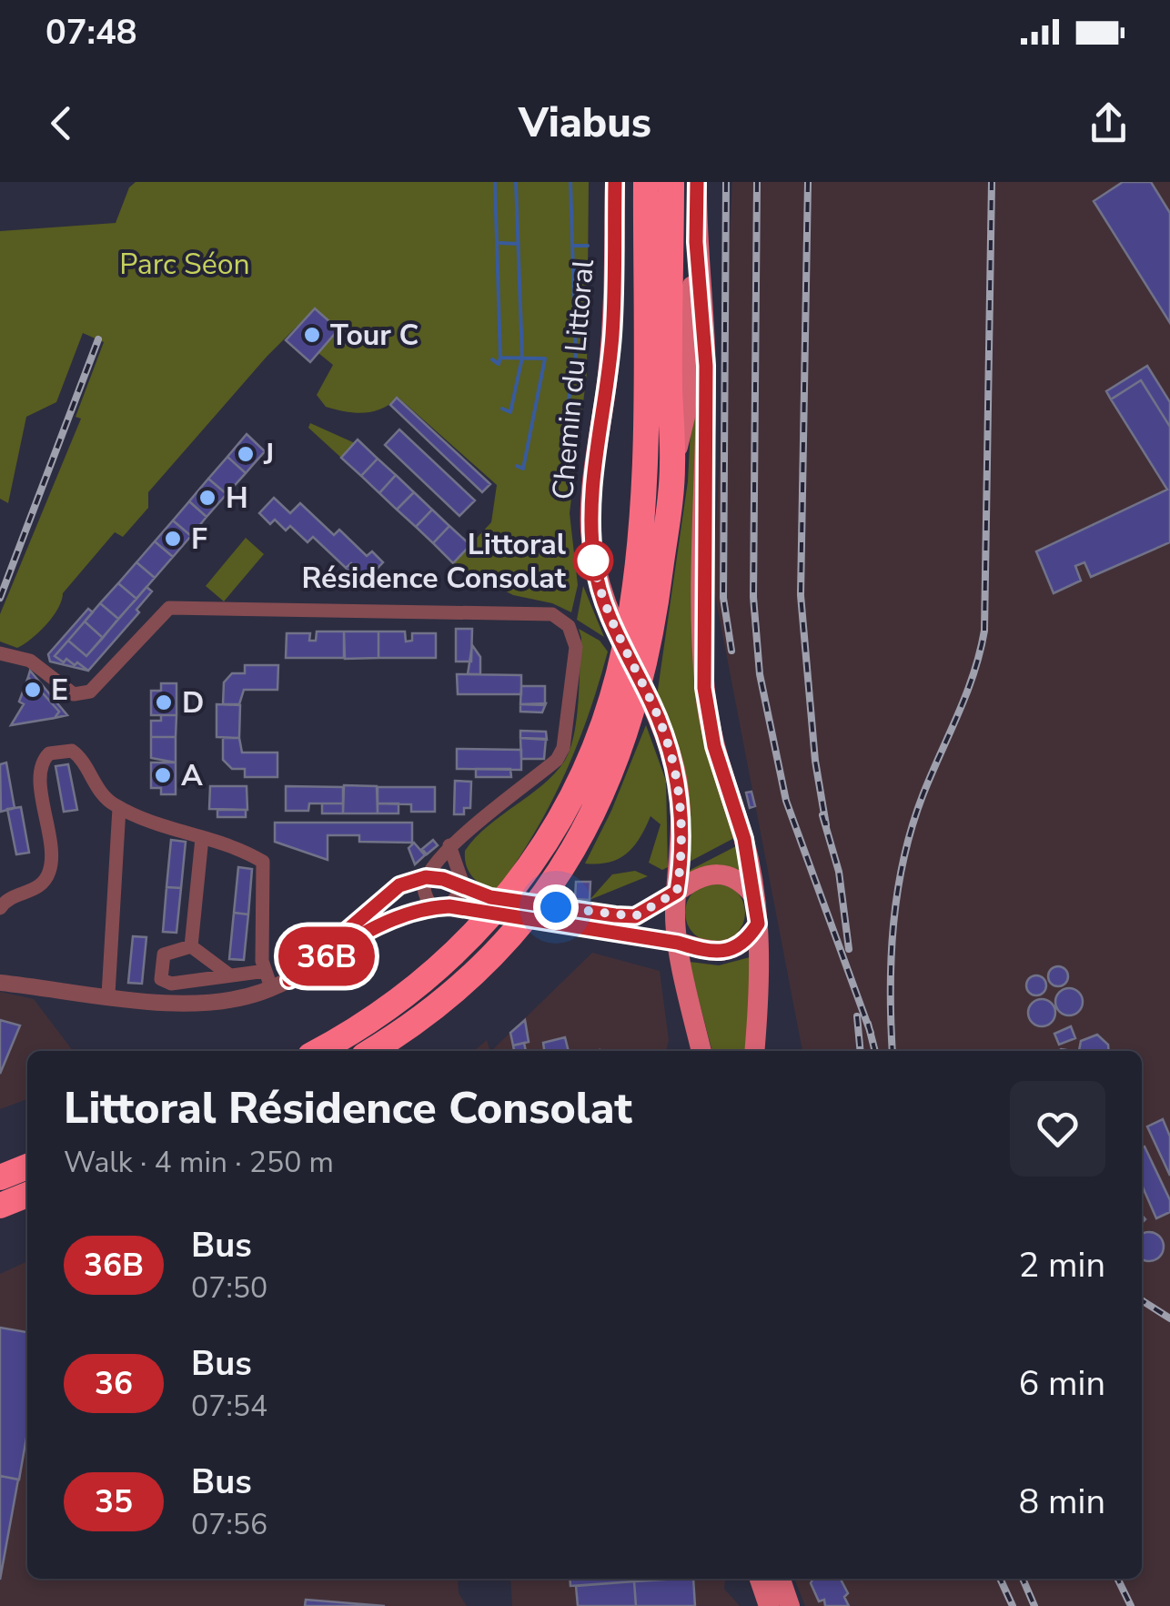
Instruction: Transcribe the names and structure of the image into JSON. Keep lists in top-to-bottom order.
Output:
{
  "streets": {
    "main road": ["Chemin du Littoral"]
  },
  "parks": ["Parc Séon"],
  "places": [
    "Tour C",
    "J",
    "H",
    "F",
    "Littoral Résidence Consolat",
    "E",
    "D",
    "A"
  ],
  "lines": ["bus line 36B"],
  "page": {
    "status": "07:48",
    "header": "Viabus",
    "on_map": "36B",
    "heading": ["Littoral Résidence Consolat", "Walk · 4 min · 250 m"],
    "list": [
      {
        "mark": "36B",
        "name": "Bus",
        "note": "07:50",
        "value": "2 min"
      },
      {
        "mark": "36",
        "name": "Bus",
        "note": "07:54",
        "value": "6 min"
      },
      {
        "mark": "35",
        "name": "Bus",
        "note": "07:56",
        "value": "8 min"
      }
    ]
  }
}
